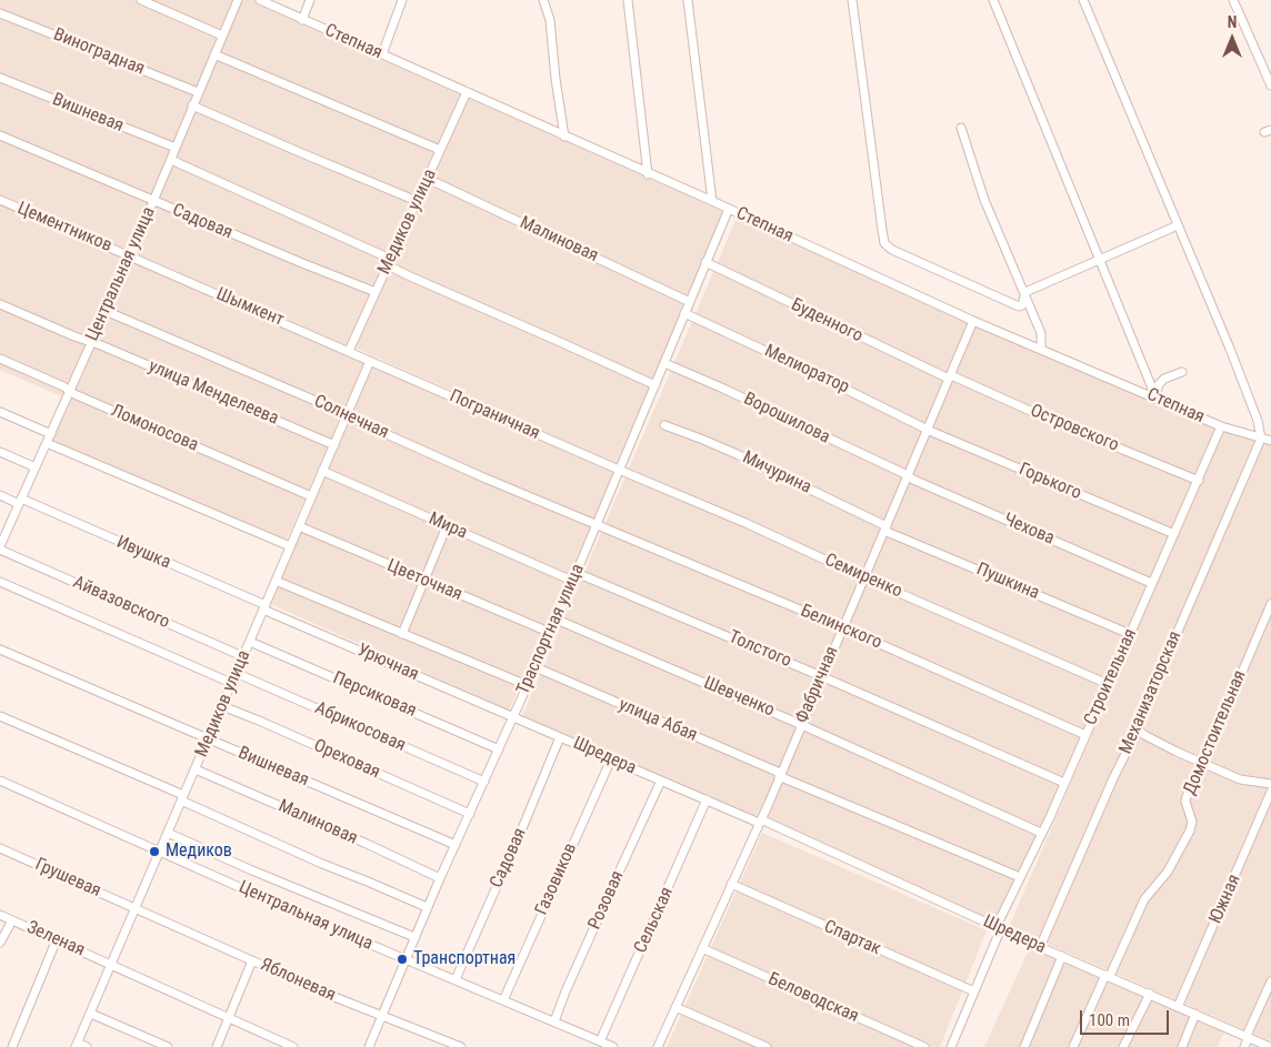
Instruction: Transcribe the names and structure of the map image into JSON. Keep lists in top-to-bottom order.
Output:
{
  "streets": {
    "street": [
      "Степная",
      "Виноградная",
      "Вишневая",
      "Садовая",
      "Медиков улица",
      "Цементников",
      "Малиновая",
      "Центральная улица",
      "Шымкент",
      "Буденного",
      "Мелиоратор",
      "улица Менделеева",
      "Пограничная",
      "Солнечная",
      "Ворошилова",
      "Ломоносова",
      "Островского",
      "Мичурина",
      "Горького",
      "Мира",
      "Чехова",
      "Ивушка",
      "Семиренко",
      "Цветочная",
      "Пушкина",
      "Айвазовского",
      "Белинского",
      "Траспортная улица",
      "Толстого",
      "Урючная",
      "Строительная",
      "Фабричная",
      "Механизаторская",
      "Персиковая",
      "Шевченко",
      "улица Абая",
      "Абрикосовая",
      "Домостоительная",
      "Шредера",
      "Ореховая",
      "Грушевая",
      "Газовиков",
      "Южная",
      "Розовая",
      "Сельская",
      "Спартак",
      "Зеленая",
      "Яблоневая",
      "Беловодская"
    ]
  },
  "crossings": [
    ["Степная", "Медиков улица"],
    ["Степная", "Траспортная улица"],
    ["Степная", "Строительная"],
    ["Степная", "Фабричная"],
    ["Степная", "Механизаторская"],
    ["Виноградная", "Центральная улица"],
    ["Вишневая", "Медиков улица"],
    ["Вишневая", "Центральная улица"],
    ["Вишневая", "Траспортная улица"],
    ["Садовая", "Медиков улица"],
    ["Садовая", "Центральная улица"],
    ["Садовая", "Шредера"],
    ["Медиков улица", "Малиновая"],
    ["Медиков улица", "Центральная улица"],
    ["Медиков улица", "Шымкент"],
    ["Медиков улица", "улица Менделеева"],
    ["Медиков улица", "Пограничная"],
    ["Медиков улица", "Солнечная"],
    ["Медиков улица", "Ломоносова"],
    ["Медиков улица", "Мира"],
    ["Медиков улица", "Ивушка"],
    ["Медиков улица", "Цветочная"],
    ["Медиков улица", "Айвазовского"],
    ["Медиков улица", "Урючная"],
    ["Медиков улица", "Персиковая"],
    ["Медиков улица", "Абрикосовая"],
    ["Медиков улица", "Ореховая"],
    ["Медиков улица", "Грушевая"],
    ["Медиков улица", "Зеленая"],
    ["Медиков улица", "Яблоневая"],
    ["Цементников", "Центральная улица"],
    ["Цементников", "Шымкент"],
    ["Малиновая", "Траспортная улица"],
    ["Центральная улица", "Шымкент"],
    ["Центральная улица", "улица Менделеева"],
    ["Центральная улица", "Солнечная"],
    ["Центральная улица", "Ломоносова"],
    ["Центральная улица", "Ивушка"],
    ["Центральная улица", "Айвазовского"],
    ["Центральная улица", "Траспортная улица"],
    ["Центральная улица", "Газовиков"],
    ["Центральная улица", "Розовая"],
    ["Центральная улица", "Сельская"],
    ["Шымкент", "Пограничная"],
    ["Буденного", "Островского"],
    ["Буденного", "Траспортная улица"],
    ["Буденного", "Фабричная"],
    ["Мелиоратор", "Горького"],
    ["Мелиоратор", "Траспортная улица"],
    ["Мелиоратор", "Фабричная"],
    ["Пограничная", "Семиренко"],
    ["Пограничная", "Траспортная улица"],
    ["Солнечная", "Белинского"],
    ["Солнечная", "Траспортная улица"],
    ["Ворошилова", "Чехова"],
    ["Ворошилова", "Траспортная улица"],
    ["Ворошилова", "Фабричная"],
    ["Островского", "Строительная"],
    ["Островского", "Фабричная"],
    ["Мичурина", "Пушкина"],
    ["Мичурина", "Фабричная"],
    ["Горького", "Строительная"],
    ["Горького", "Фабричная"],
    ["Мира", "Траспортная улица"],
    ["Чехова", "Строительная"],
    ["Чехова", "Фабричная"],
    ["Ивушка", "Урючная"],
    ["Семиренко", "Траспортная улица"],
    ["Семиренко", "Строительная"],
    ["Семиренко", "Фабричная"],
    ["Цветочная", "Траспортная улица"],
    ["Пушкина", "Строительная"],
    ["Пушкина", "Фабричная"],
    ["Белинского", "Траспортная улица"],
    ["Белинского", "Строительная"],
    ["Белинского", "Фабричная"],
    ["Траспортная улица", "Толстого"],
    ["Траспортная улица", "Урючная"],
    ["Траспортная улица", "Персиковая"],
    ["Траспортная улица", "Шевченко"],
    ["Траспортная улица", "улица Абая"],
    ["Траспортная улица", "Абрикосовая"],
    ["Траспортная улица", "Шредера"],
    ["Траспортная улица", "Ореховая"],
    ["Траспортная улица", "Яблоневая"],
    ["Толстого", "Строительная"],
    ["Толстого", "Фабричная"],
    ["Урючная", "Шредера"],
    ["Строительная", "Шевченко"],
    ["Строительная", "улица Абая"],
    ["Строительная", "Шредера"],
    ["Строительная", "Спартак"],
    ["Фабричная", "Шевченко"],
    ["Фабричная", "улица Абая"],
    ["Фабричная", "Шредера"],
    ["Фабричная", "Спартак"],
    ["Фабричная", "Беловодская"],
    ["Механизаторская", "Шредера"],
    ["Домостоительная", "Шредера"],
    ["Шредера", "Газовиков"],
    ["Шредера", "Южная"],
    ["Шредера", "Розовая"],
    ["Шредера", "Сельская"],
    ["Грушевая", "Яблоневая"]
  ],
  "places": ["Медиков", "Транспортная"],
  "scale_bar": "100 m",
  "north": "top"
}
